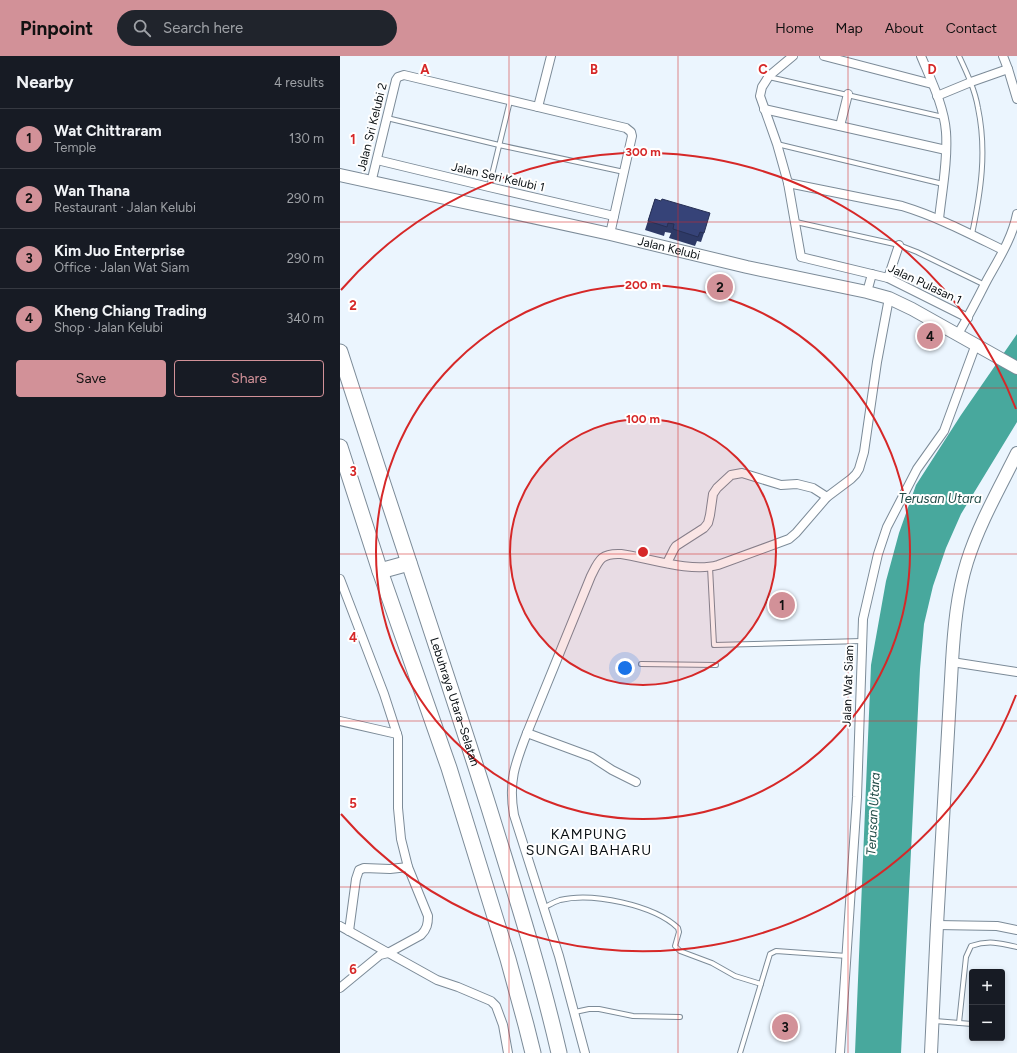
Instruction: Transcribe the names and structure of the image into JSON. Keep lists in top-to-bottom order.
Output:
{
  "streets": {
    "highway": ["Lebuhraya Utara–Selatan"],
    "main road": ["Jalan Kelubi"],
    "street": [
      "Jalan Sri Kelubi 2",
      "Jalan Seri Kelubi 1",
      "Jalan Pulasan 1",
      "Jalan Wat Siam"
    ]
  },
  "crossings": [
    ["Jalan Sri Kelubi 2", "Jalan Seri Kelubi 1"],
    ["Jalan Sri Kelubi 2", "Jalan Kelubi"],
    ["Jalan Kelubi", "Jalan Wat Siam"]
  ],
  "districts": ["KAMPUNG SUNGAI BAHARU"],
  "water": ["Terusan Utara"],
  "page": {
    "header": "Pinpoint",
    "search": "Search here",
    "nav": [
      "Home",
      "Map",
      "About",
      "Contact"
    ],
    "heading": ["Nearby", "4 results"],
    "list": [
      {
        "mark": "1",
        "name": "Wat Chittraram",
        "note": "Temple",
        "value": "130 m"
      },
      {
        "mark": "2",
        "name": "Wan Thana",
        "note": "Restaurant · Jalan Kelubi",
        "value": "290 m"
      },
      {
        "mark": "3",
        "name": "Kim Juo Enterprise",
        "note": "Office · Jalan Wat Siam",
        "value": "290 m"
      },
      {
        "mark": "4",
        "name": "Kheng Chiang Trading",
        "note": "Shop · Jalan Kelubi",
        "value": "340 m"
      }
    ],
    "pins": [
      "2",
      "4",
      "1",
      "3"
    ],
    "buttons": ["Save", "Share"],
    "map_buttons": ["+", "−"]
  },
  "grid": {
    "columns": [
      "A",
      "B",
      "C",
      "D"
    ],
    "rows": [
      "1",
      "2",
      "3",
      "4",
      "5",
      "6"
    ]
  },
  "rings": ["300 m", "200 m", "100 m"]
}
